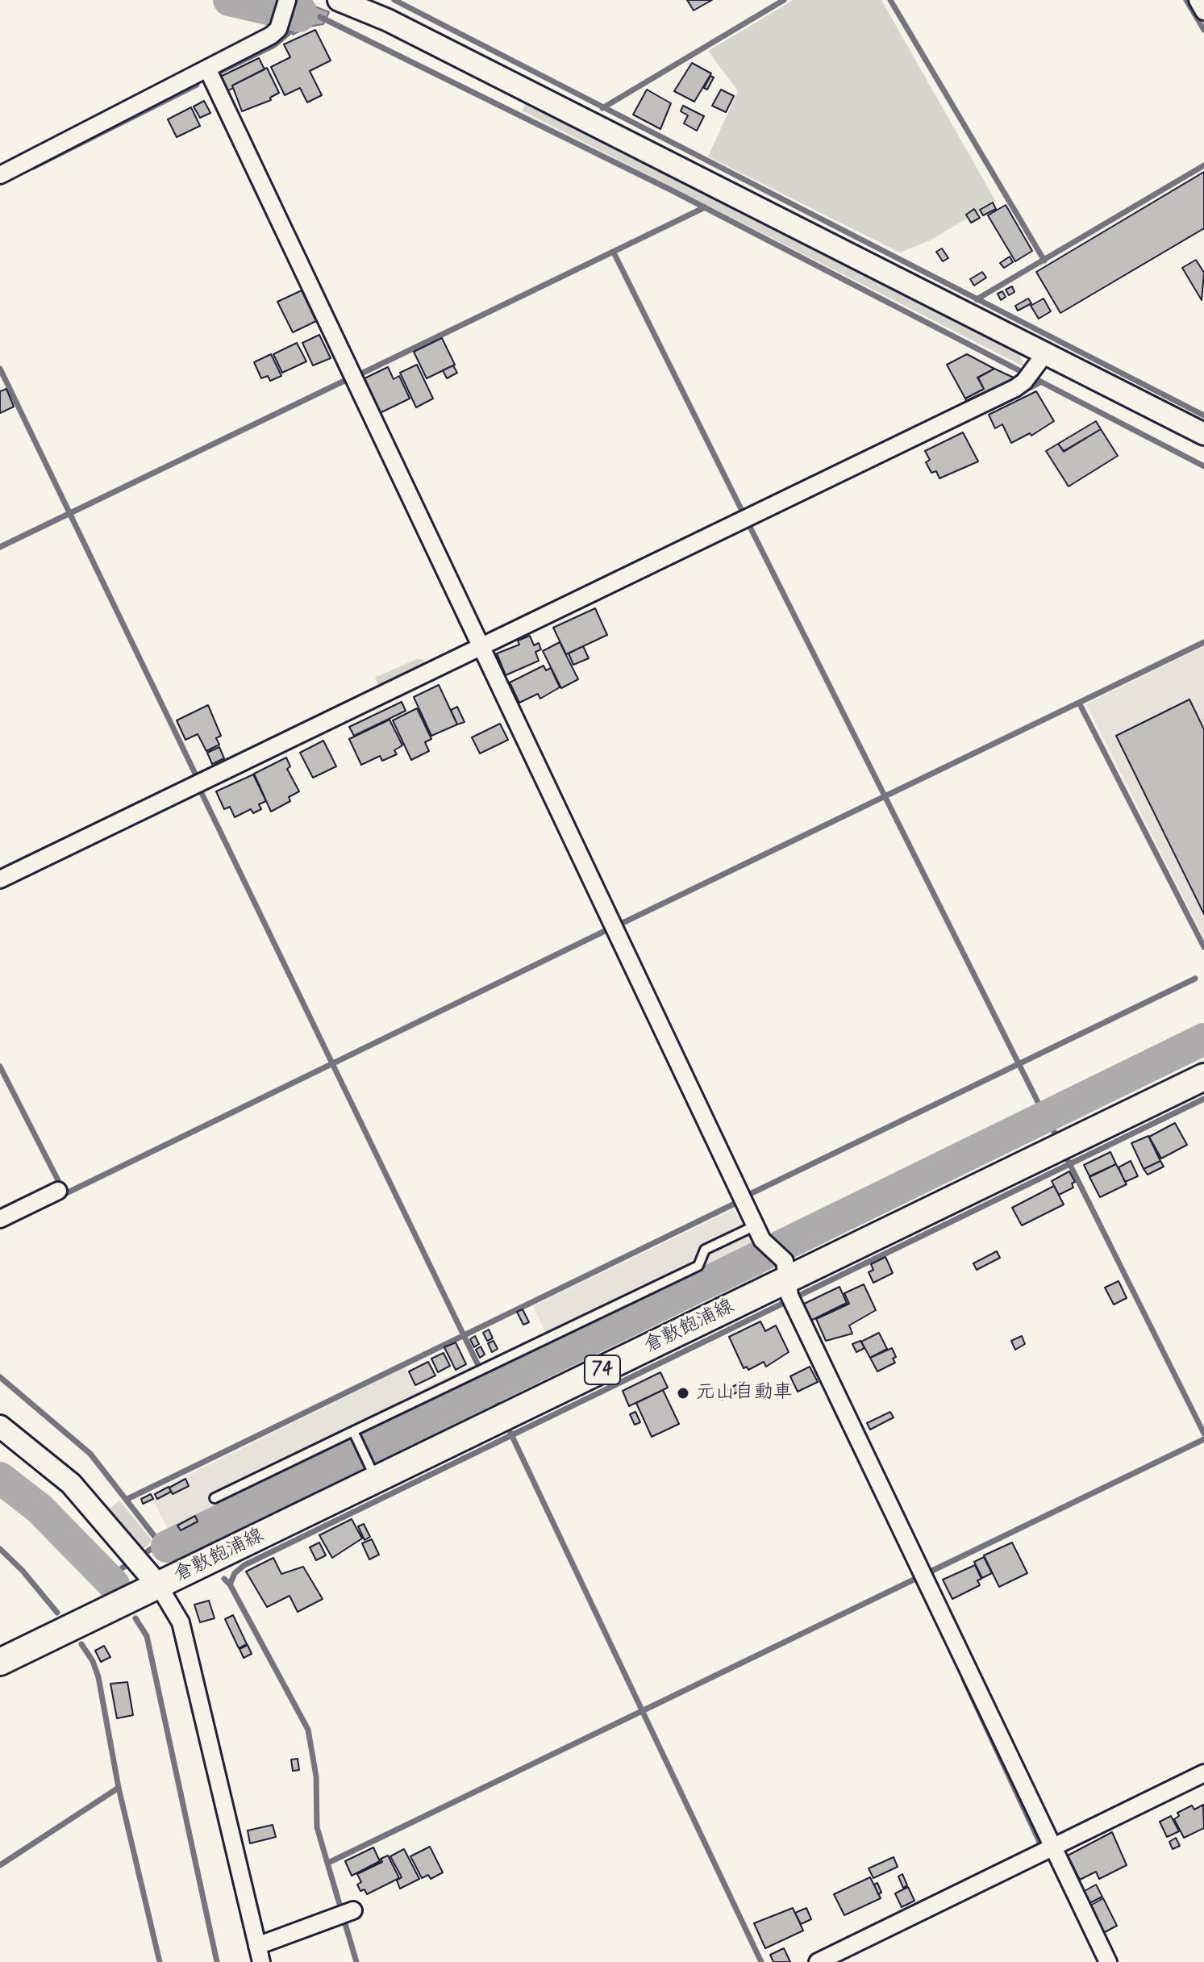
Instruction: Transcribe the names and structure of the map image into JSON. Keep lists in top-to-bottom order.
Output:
{
  "streets": {
    "main road": ["倉敷飽浦線", "74"]
  },
  "places": ["元山自動車"]
}
